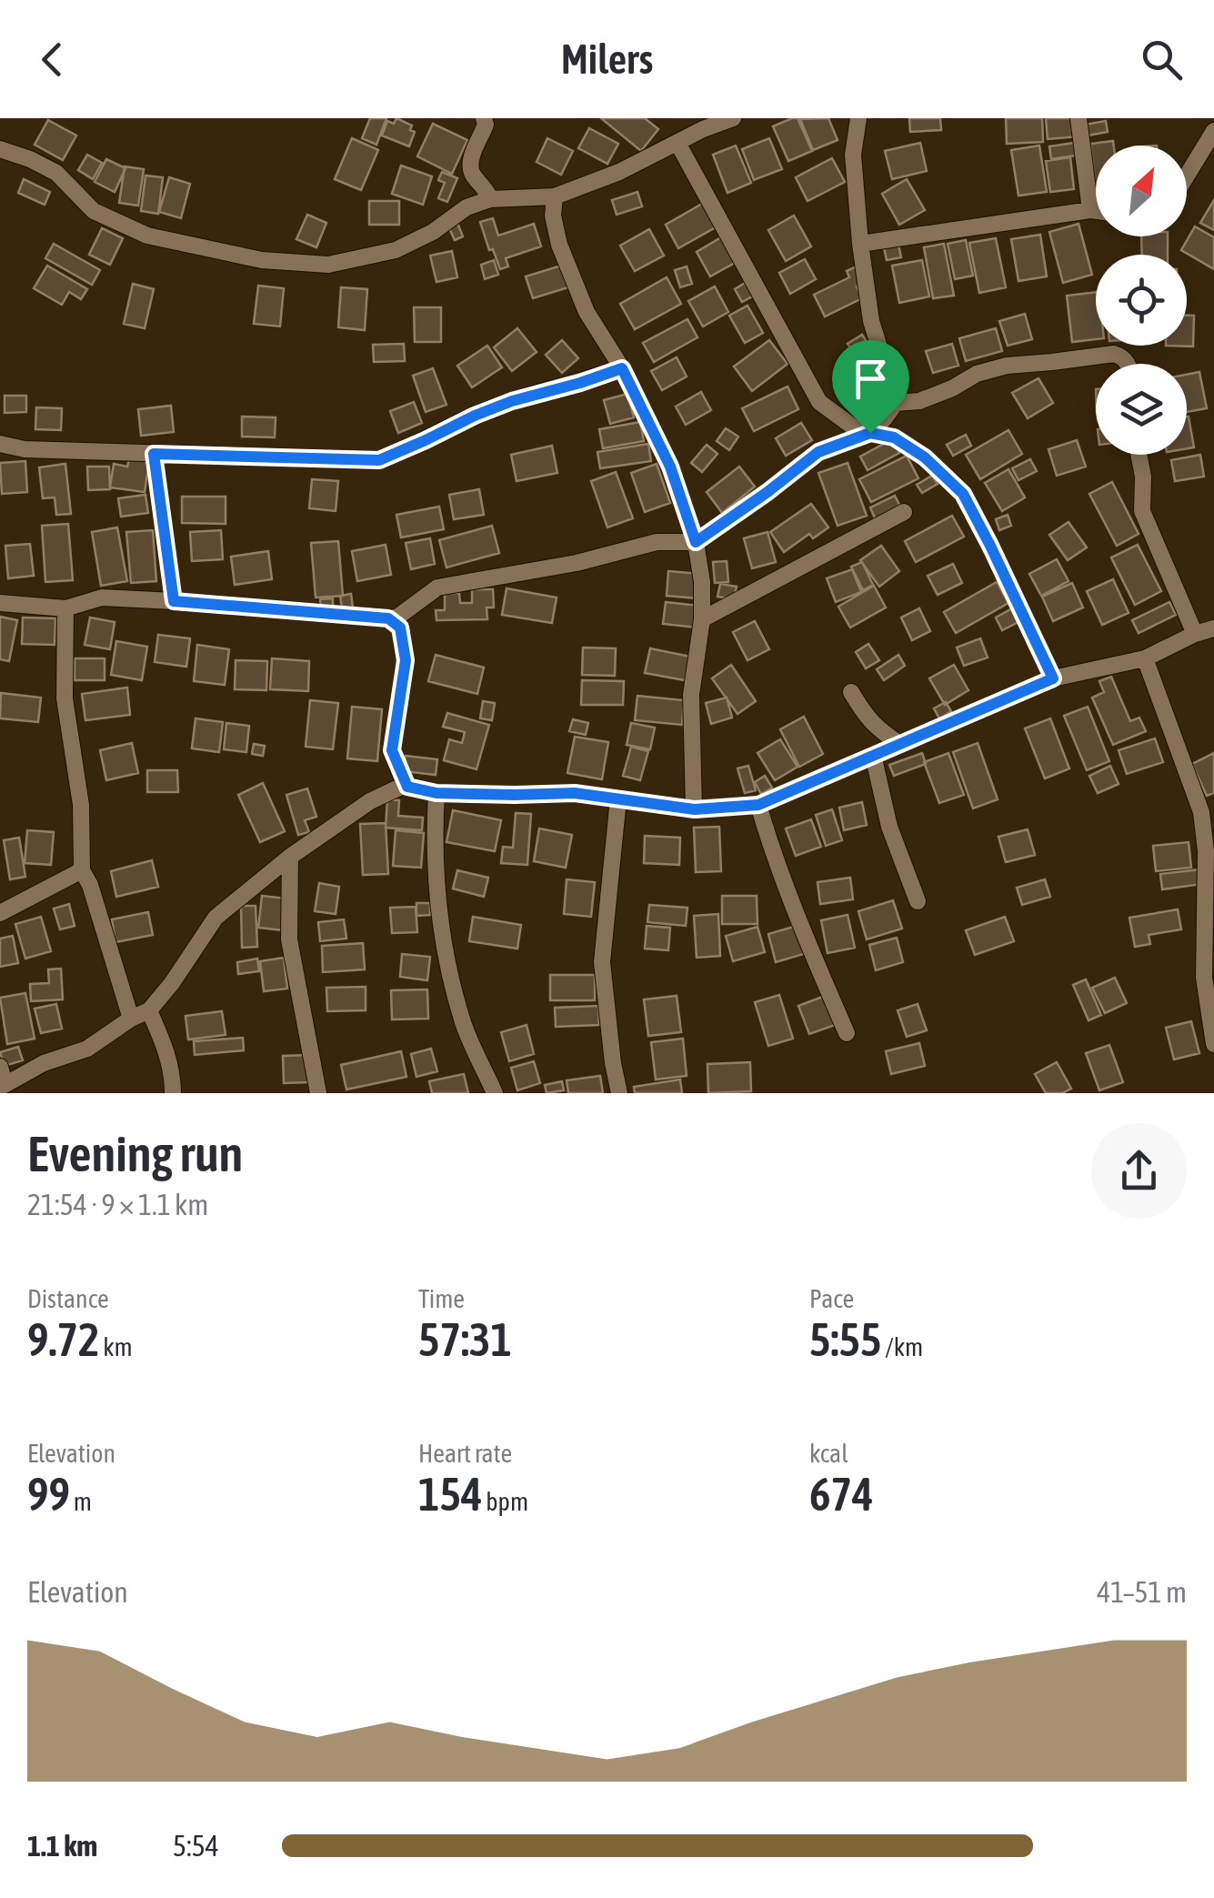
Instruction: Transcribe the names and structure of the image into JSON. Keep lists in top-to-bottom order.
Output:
{
  "north": "top right",
  "page": {
    "header": "Milers",
    "heading": ["Evening run", "21:54 · 9 × 1.1 km"],
    "stats": [
      ["Distance", "9.72 km"],
      ["Time", "57:31"],
      ["Pace", "5:55 /km"],
      ["Elevation", "99 m"],
      ["Heart rate", "154 bpm"],
      ["kcal", "674"]
    ],
    "chart": ["Elevation", "41–51 m"],
    "list": [
      {
        "name": "1.1 km",
        "note": "5:54"
      }
    ]
  }
}
